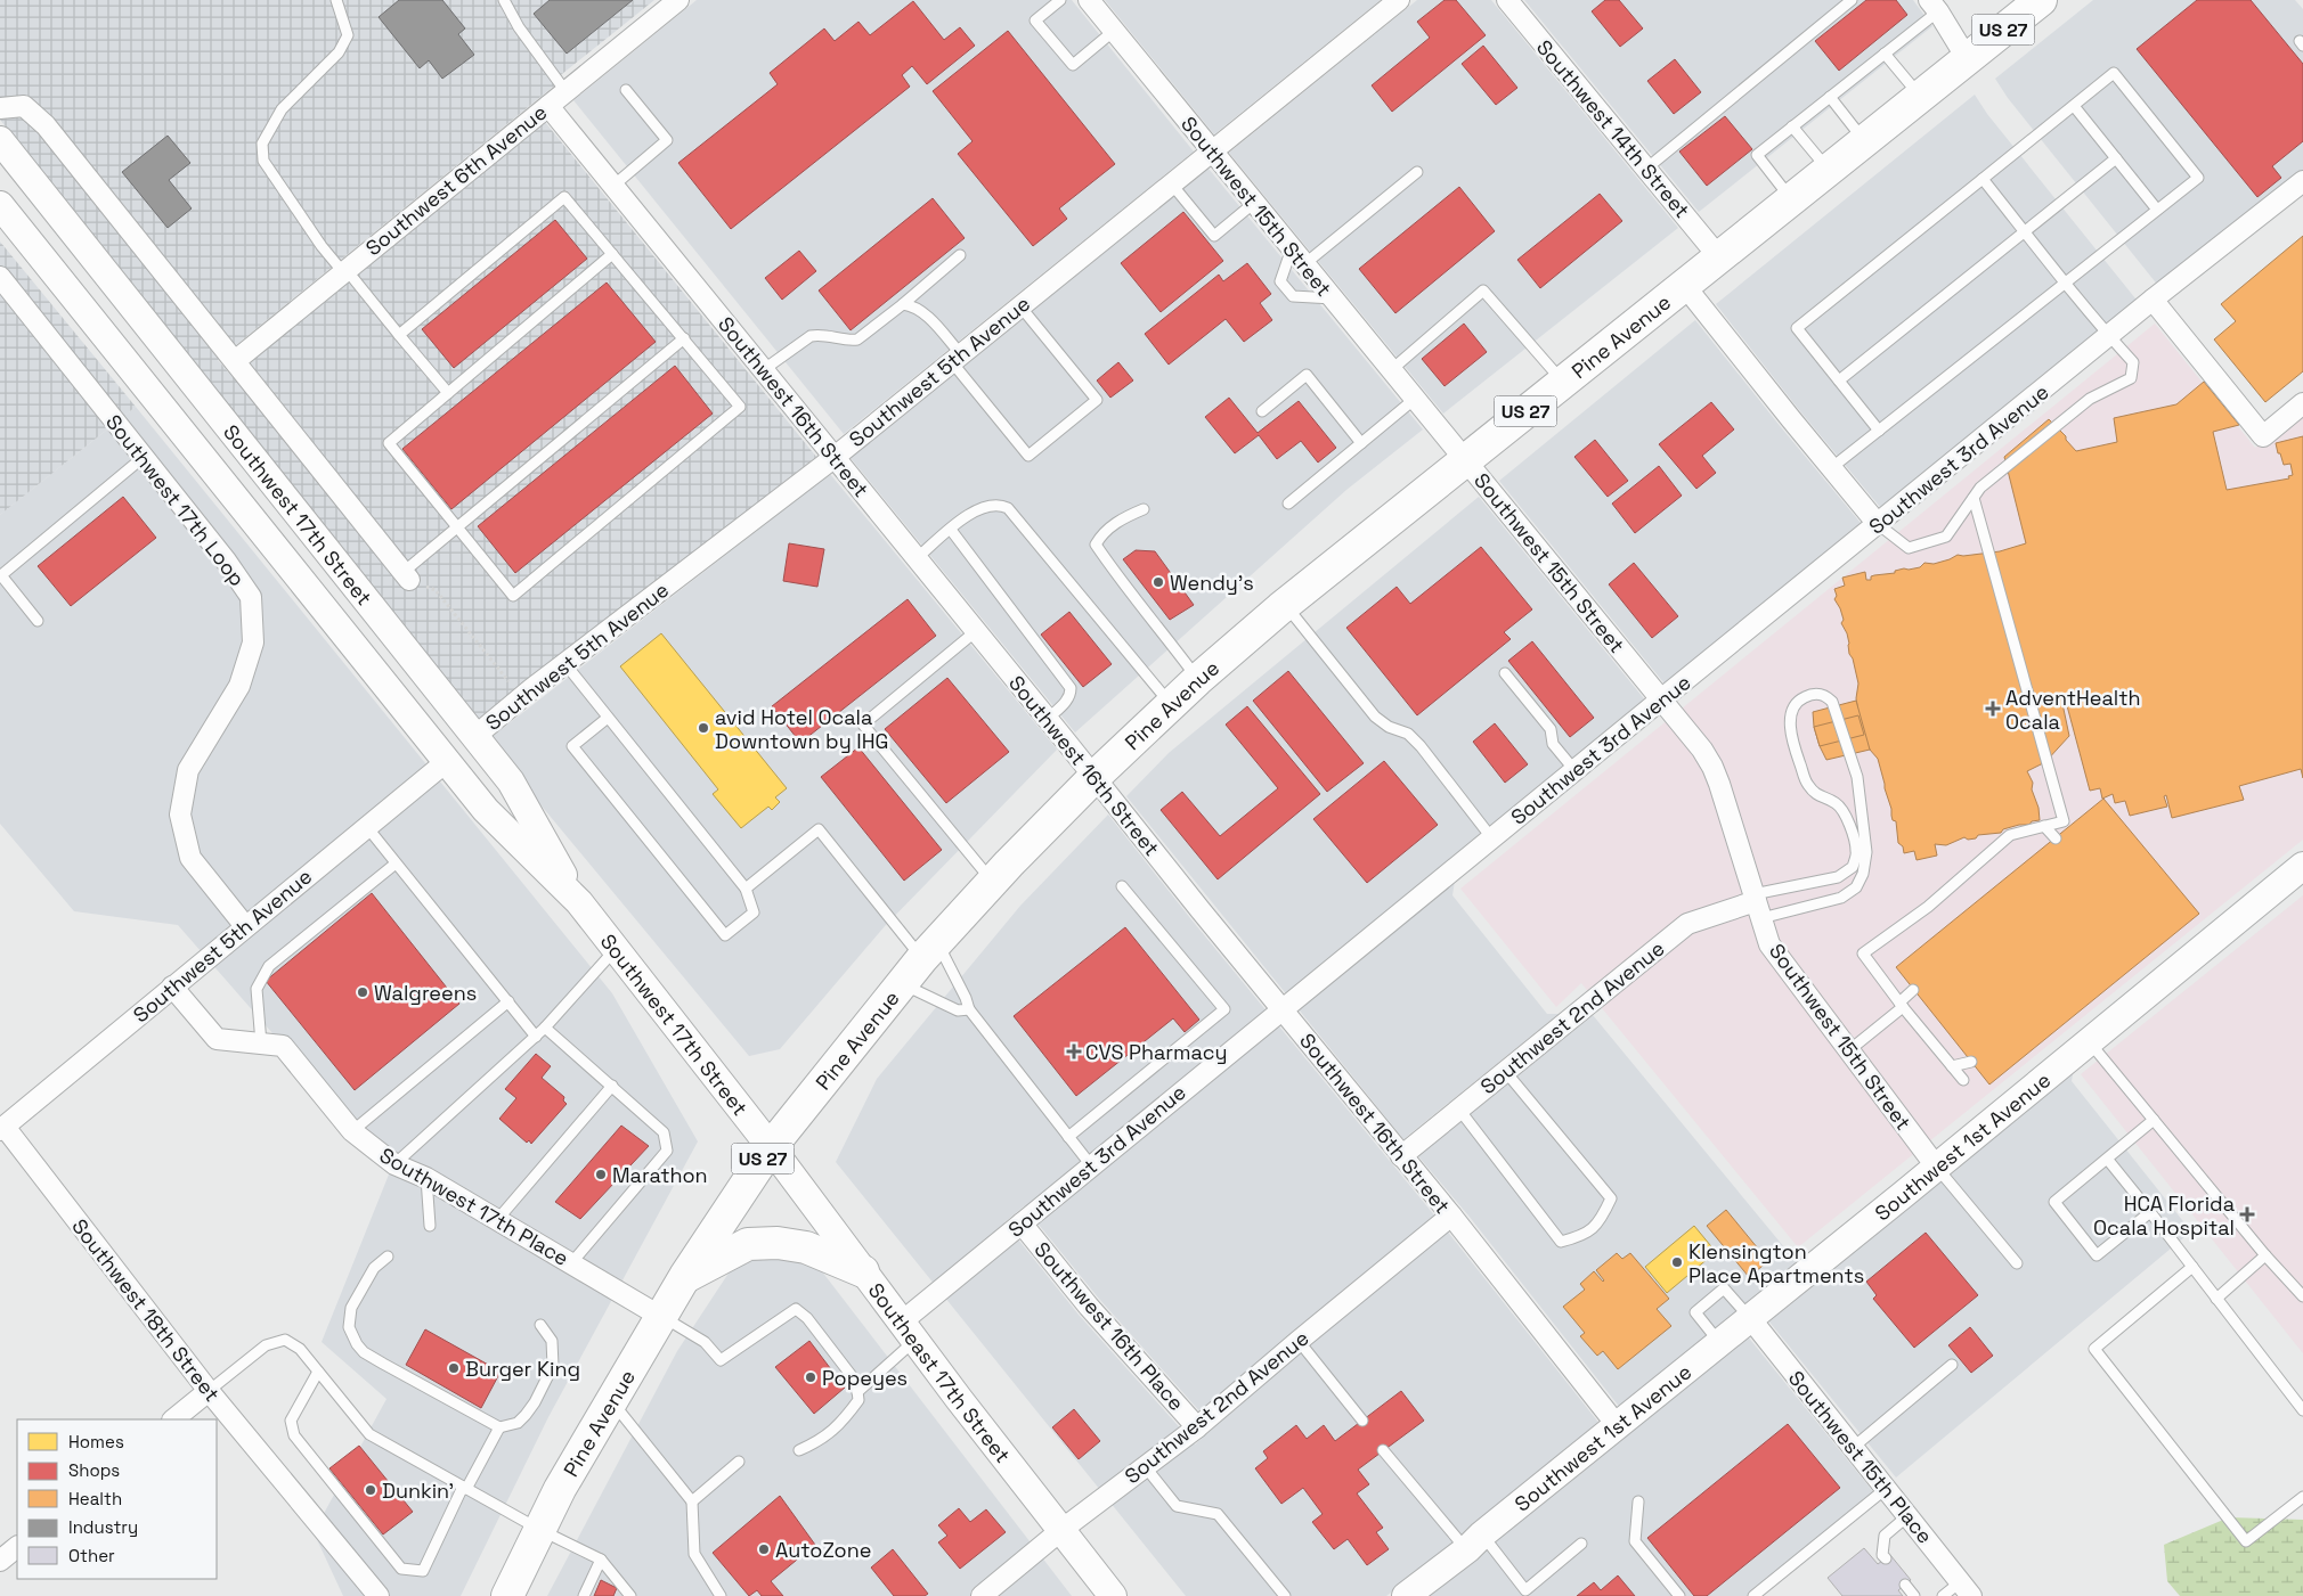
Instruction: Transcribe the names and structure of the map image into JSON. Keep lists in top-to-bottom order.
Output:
{
  "streets": {
    "highway": ["US 27", "Pine Avenue"],
    "main road": ["Southwest 17th Street", "Southwest 1st Avenue", "Southeast 17th Street"],
    "street": [
      "Southwest 14th Street",
      "Southwest 6th Avenue",
      "Southwest 15th Street",
      "Southwest 5th Avenue",
      "Southwest 16th Street",
      "Southwest 3rd Avenue",
      "Southwest 17th Loop",
      "Southwest 2nd Avenue",
      "Southwest 17th Place",
      "Southwest 18th Street",
      "Southwest 16th Place",
      "Southwest 15th Place"
    ]
  },
  "crossings": [
    ["Southwest 14th Street", "Pine Avenue"],
    ["Southwest 6th Avenue", "Southwest 16th Street"],
    ["Southwest 15th Street", "Pine Avenue"],
    ["Southwest 15th Street", "Southwest 5th Avenue"],
    ["Southwest 15th Street", "Southwest 3rd Avenue"],
    ["Southwest 15th Street", "Southwest 2nd Avenue"],
    ["Southwest 15th Street", "Southwest 1st Avenue"],
    ["Pine Avenue", "Southwest 16th Street"],
    ["Pine Avenue", "Southwest 17th Street"],
    ["Pine Avenue", "Southwest 17th Place"],
    ["Pine Avenue", "Southeast 17th Street"],
    ["Southwest 5th Avenue", "Southwest 16th Street"],
    ["Southwest 5th Avenue", "Southwest 17th Loop"],
    ["Southwest 5th Avenue", "Southwest 17th Street"],
    ["Southwest 5th Avenue", "Southwest 17th Place"],
    ["Southwest 5th Avenue", "Southwest 18th Street"],
    ["Southwest 16th Street", "Southwest 3rd Avenue"],
    ["Southwest 16th Street", "Southwest 2nd Avenue"],
    ["Southwest 16th Street", "Southwest 1st Avenue"],
    ["Southwest 3rd Avenue", "Southwest 16th Place"],
    ["Southwest 3rd Avenue", "Southeast 17th Street"],
    ["Southwest 17th Street", "Southeast 17th Street"],
    ["Southwest 2nd Avenue", "Southwest 16th Place"],
    ["Southwest 2nd Avenue", "Southeast 17th Street"],
    ["Southwest 1st Avenue", "Southwest 15th Place"]
  ],
  "places": {
    "other": [
      "Wendy's",
      "avid Hotel Ocala Downtown by IHG",
      "Walgreens",
      "Marathon",
      "KIensington Place Apartments",
      "Burger King",
      "Popeyes",
      "Dunkin'",
      "AutoZone"
    ],
    "health": ["AdventHealth Ocala", "CVS Pharmacy", "HCA Florida Ocala Hospital"]
  },
  "legend": [
    "Homes",
    "Shops",
    "Health",
    "Industry",
    "Other"
  ]
}
